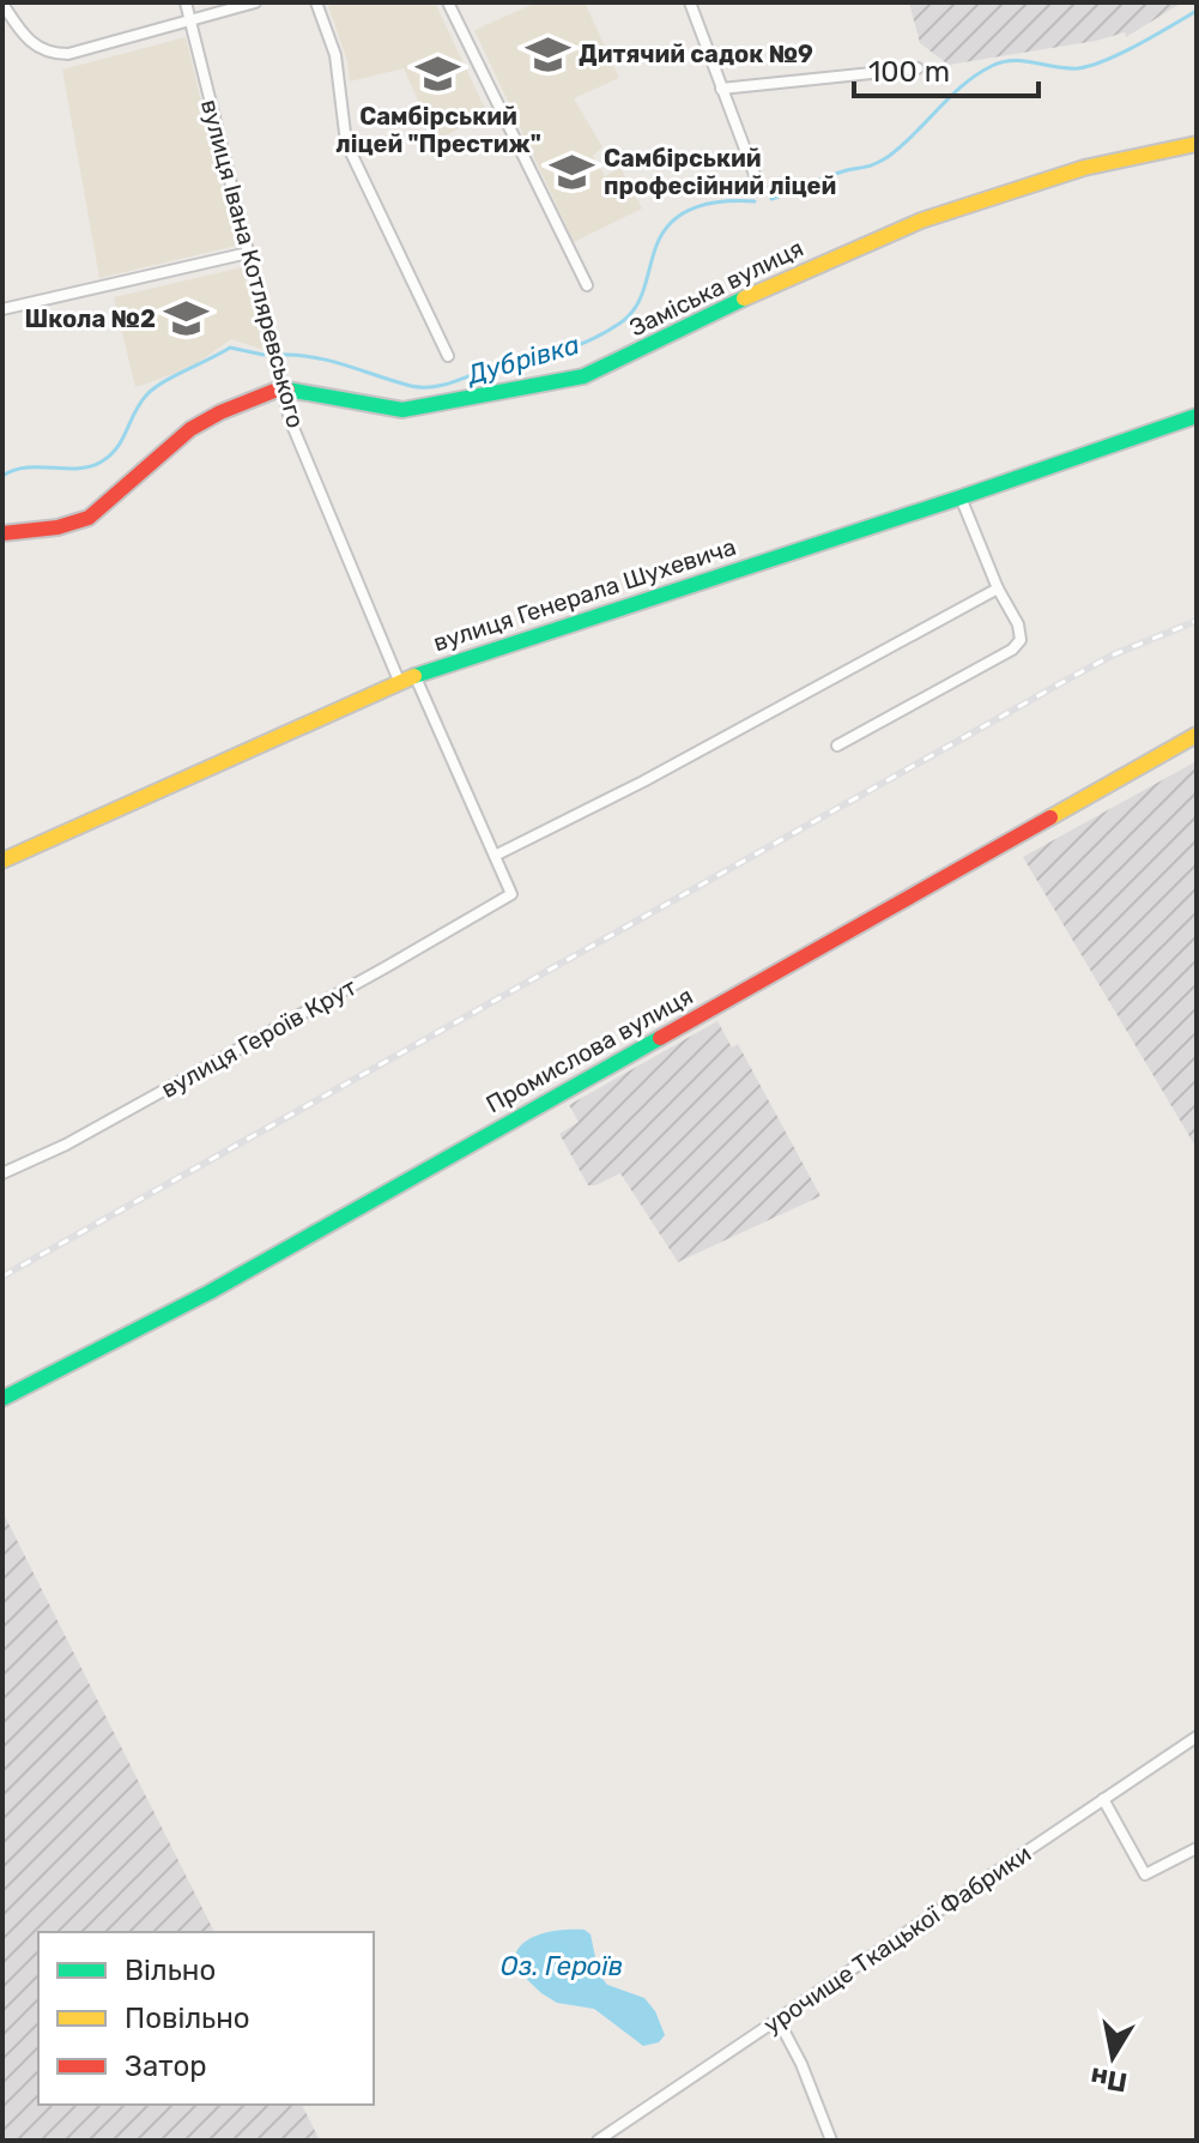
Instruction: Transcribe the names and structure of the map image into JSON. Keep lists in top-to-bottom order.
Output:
{
  "streets": {
    "street": [
      "вулиця Івана Котляревського",
      "Заміська вулиця",
      "вулиця Генерала Шухевича",
      "вулиця Героїв Крут",
      "Промислова вулиця",
      "урочище Ткацької Фабрики"
    ]
  },
  "crossings": [
    ["вулиця Івана Котляревського", "Заміська вулиця"],
    ["вулиця Івана Котляревського", "вулиця Генерала Шухевича"]
  ],
  "water": ["Дубрівка", "Оз. Героїв"],
  "places": {
    "school or university": [
      "Дитячий садок №9",
      "Самбірський ліцей \"Престиж\"",
      "Самбірський професійний ліцей",
      "Школа №2"
    ]
  },
  "legend": ["Вільно", "Повільно", "Затор"],
  "scale_bar": "100 m",
  "north": "bottom"
}
